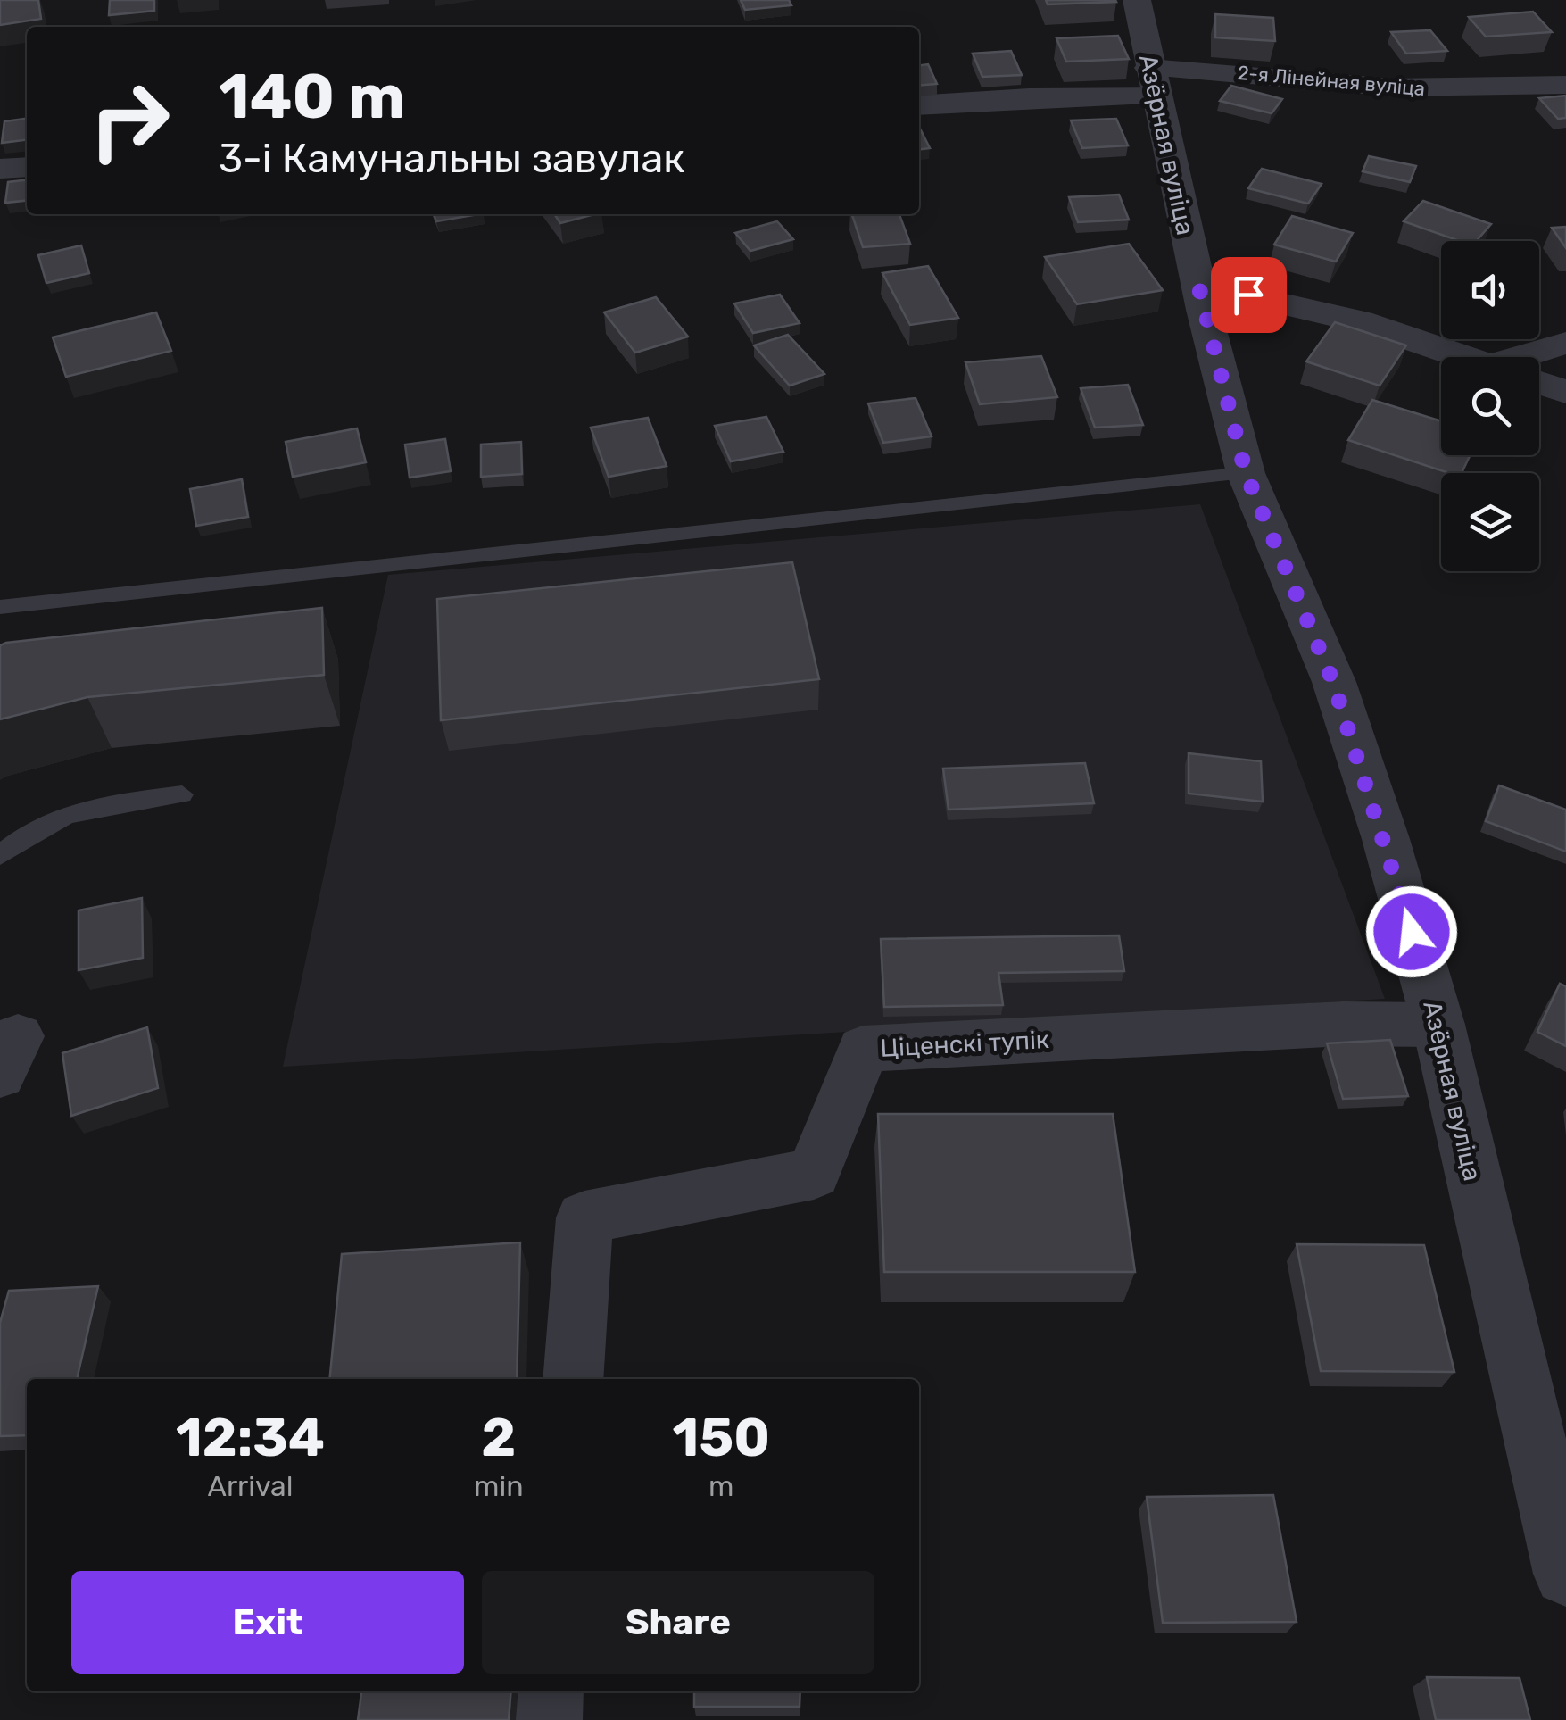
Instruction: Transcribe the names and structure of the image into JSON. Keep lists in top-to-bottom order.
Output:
{
  "streets": {
    "street": ["2-я Лінейная вуліца", "Азёрная вуліца", "Ціценскі тупік"]
  },
  "crossings": [
    ["2-я Лінейная вуліца", "Азёрная вуліца"],
    ["Азёрная вуліца", "Ціценскі тупік"]
  ],
  "page": {
    "turn": ["140 m", "3-і Камунальны завулак"],
    "eta": [
      "12:34",
      "Arrival",
      "2",
      "min",
      "150",
      "m"
    ],
    "buttons": ["Exit", "Share"]
  }
}
